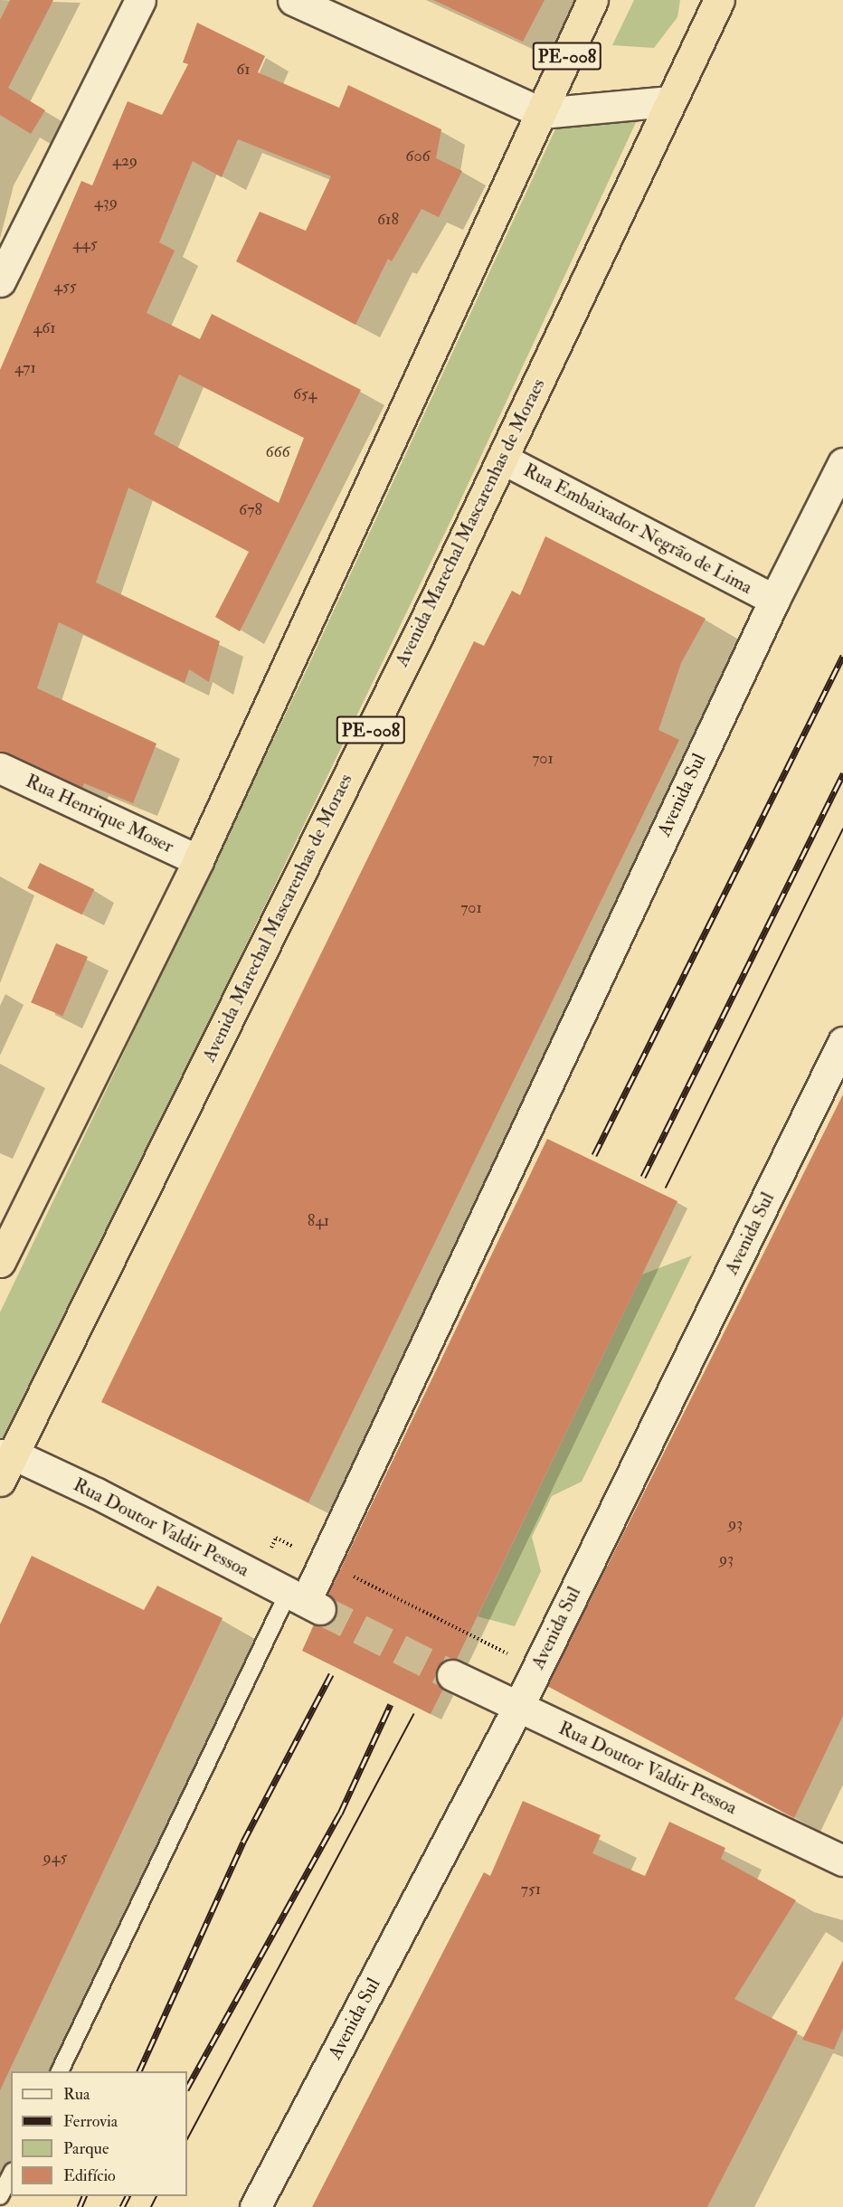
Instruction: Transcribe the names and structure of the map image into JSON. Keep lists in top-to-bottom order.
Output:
{
  "streets": {
    "highway": ["PE-008", "Avenida Marechal Mascarenhas de Moraes"],
    "street": [
      "Rua Embaixador Negrão de Lima",
      "Avenida Sul",
      "Rua Henrique Moser",
      "Rua Doutor Valdir Pessoa"
    ]
  },
  "crossings": [
    ["PE-008", "Rua Henrique Moser"],
    ["Avenida Marechal Mascarenhas de Moraes", "Rua Embaixador Negrão de Lima"],
    ["Avenida Marechal Mascarenhas de Moraes", "Rua Doutor Valdir Pessoa"],
    ["Rua Embaixador Negrão de Lima", "Avenida Sul"],
    ["Avenida Sul", "Rua Doutor Valdir Pessoa"]
  ],
  "house_numbers": [
    "61",
    "606",
    "429",
    "439",
    "618",
    "445",
    "455",
    "461",
    "471",
    "654",
    "666",
    "678",
    "701",
    "701",
    "841",
    "93",
    "93",
    "945",
    "751"
  ],
  "legend": [
    "Rua",
    "Ferrovia",
    "Parque",
    "Edifício"
  ]
}
